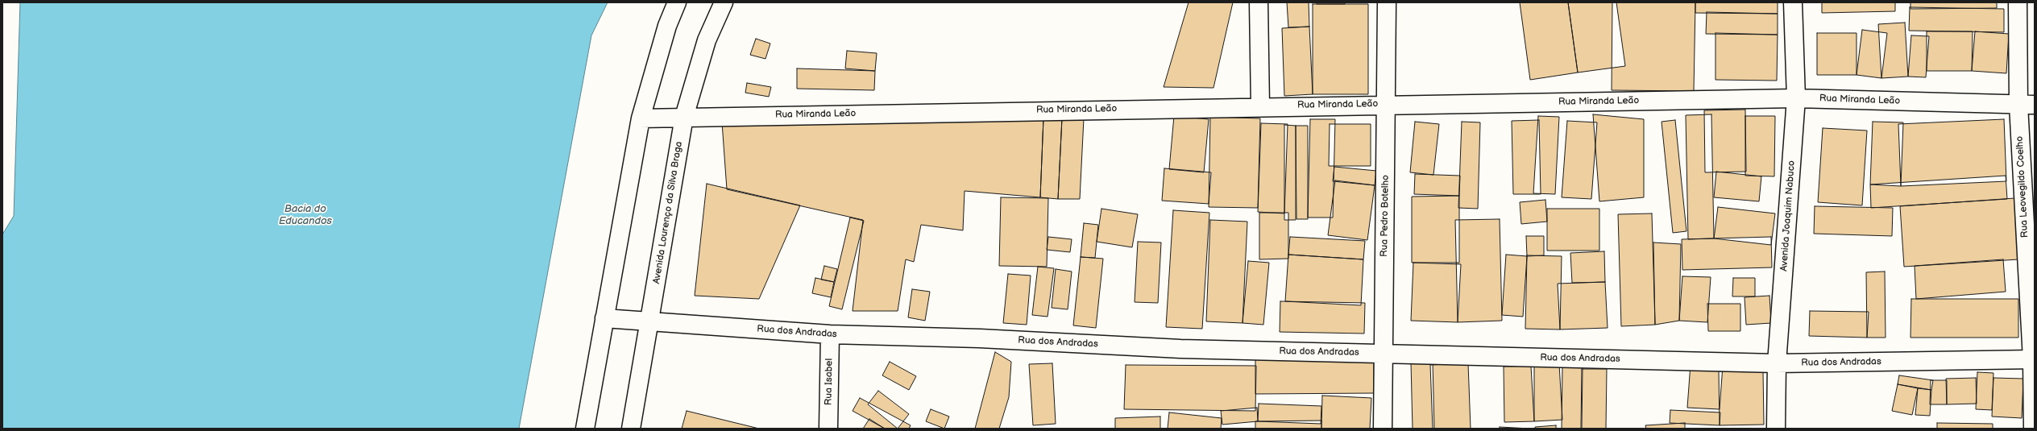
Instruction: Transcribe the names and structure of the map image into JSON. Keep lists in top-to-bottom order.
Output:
{
  "streets": {
    "street": [
      "Rua Miranda Leão",
      "Rua Leovegildo Coelho",
      "Avenida Lourenço da Silva Braga",
      "Rua Pedro Botelho",
      "Avenida Joaquim Nabuco",
      "Rua dos Andradas",
      "Rua Isabel"
    ]
  },
  "crossings": [
    ["Rua Miranda Leão", "Rua Leovegildo Coelho"],
    ["Rua Miranda Leão", "Avenida Lourenço da Silva Braga"],
    ["Rua Miranda Leão", "Rua Pedro Botelho"],
    ["Rua Miranda Leão", "Avenida Joaquim Nabuco"],
    ["Rua Leovegildo Coelho", "Rua dos Andradas"],
    ["Avenida Lourenço da Silva Braga", "Rua dos Andradas"],
    ["Rua Pedro Botelho", "Rua dos Andradas"],
    ["Avenida Joaquim Nabuco", "Rua dos Andradas"],
    ["Rua dos Andradas", "Rua Isabel"]
  ],
  "water": ["Bacia do Educandos"]
}
